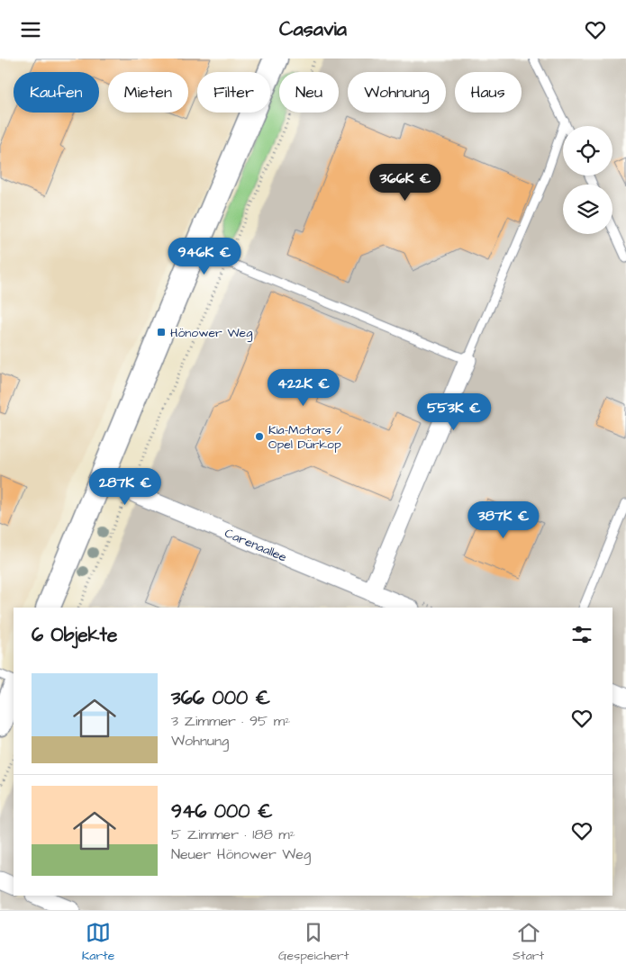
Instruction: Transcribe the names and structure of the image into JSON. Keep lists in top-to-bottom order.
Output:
{
  "streets": {
    "street": ["Carenaallee"]
  },
  "places": {
    "transit": ["Hönower Weg"],
    "other": ["Kia-Motors / Opel Dürkop"]
  },
  "page": {
    "header": "Casavia",
    "chip": [
      "Kaufen",
      "Mieten",
      "Filter",
      "Neu",
      "Wohnung",
      "Haus"
    ],
    "price": [
      "366K €",
      "946K €",
      "422K €",
      "553K €",
      "287K €",
      "387K €"
    ],
    "heading": "6 Objekte",
    "list": [
      {
        "name": "366 000 €",
        "note": "3 Zimmer · 95 m² · Wohnung"
      },
      {
        "name": "946 000 €",
        "note": "5 Zimmer · 188 m² · Neuer Hönower Weg"
      }
    ],
    "tabs": ["Karte", "Gespeichert", "Start"]
  }
}
